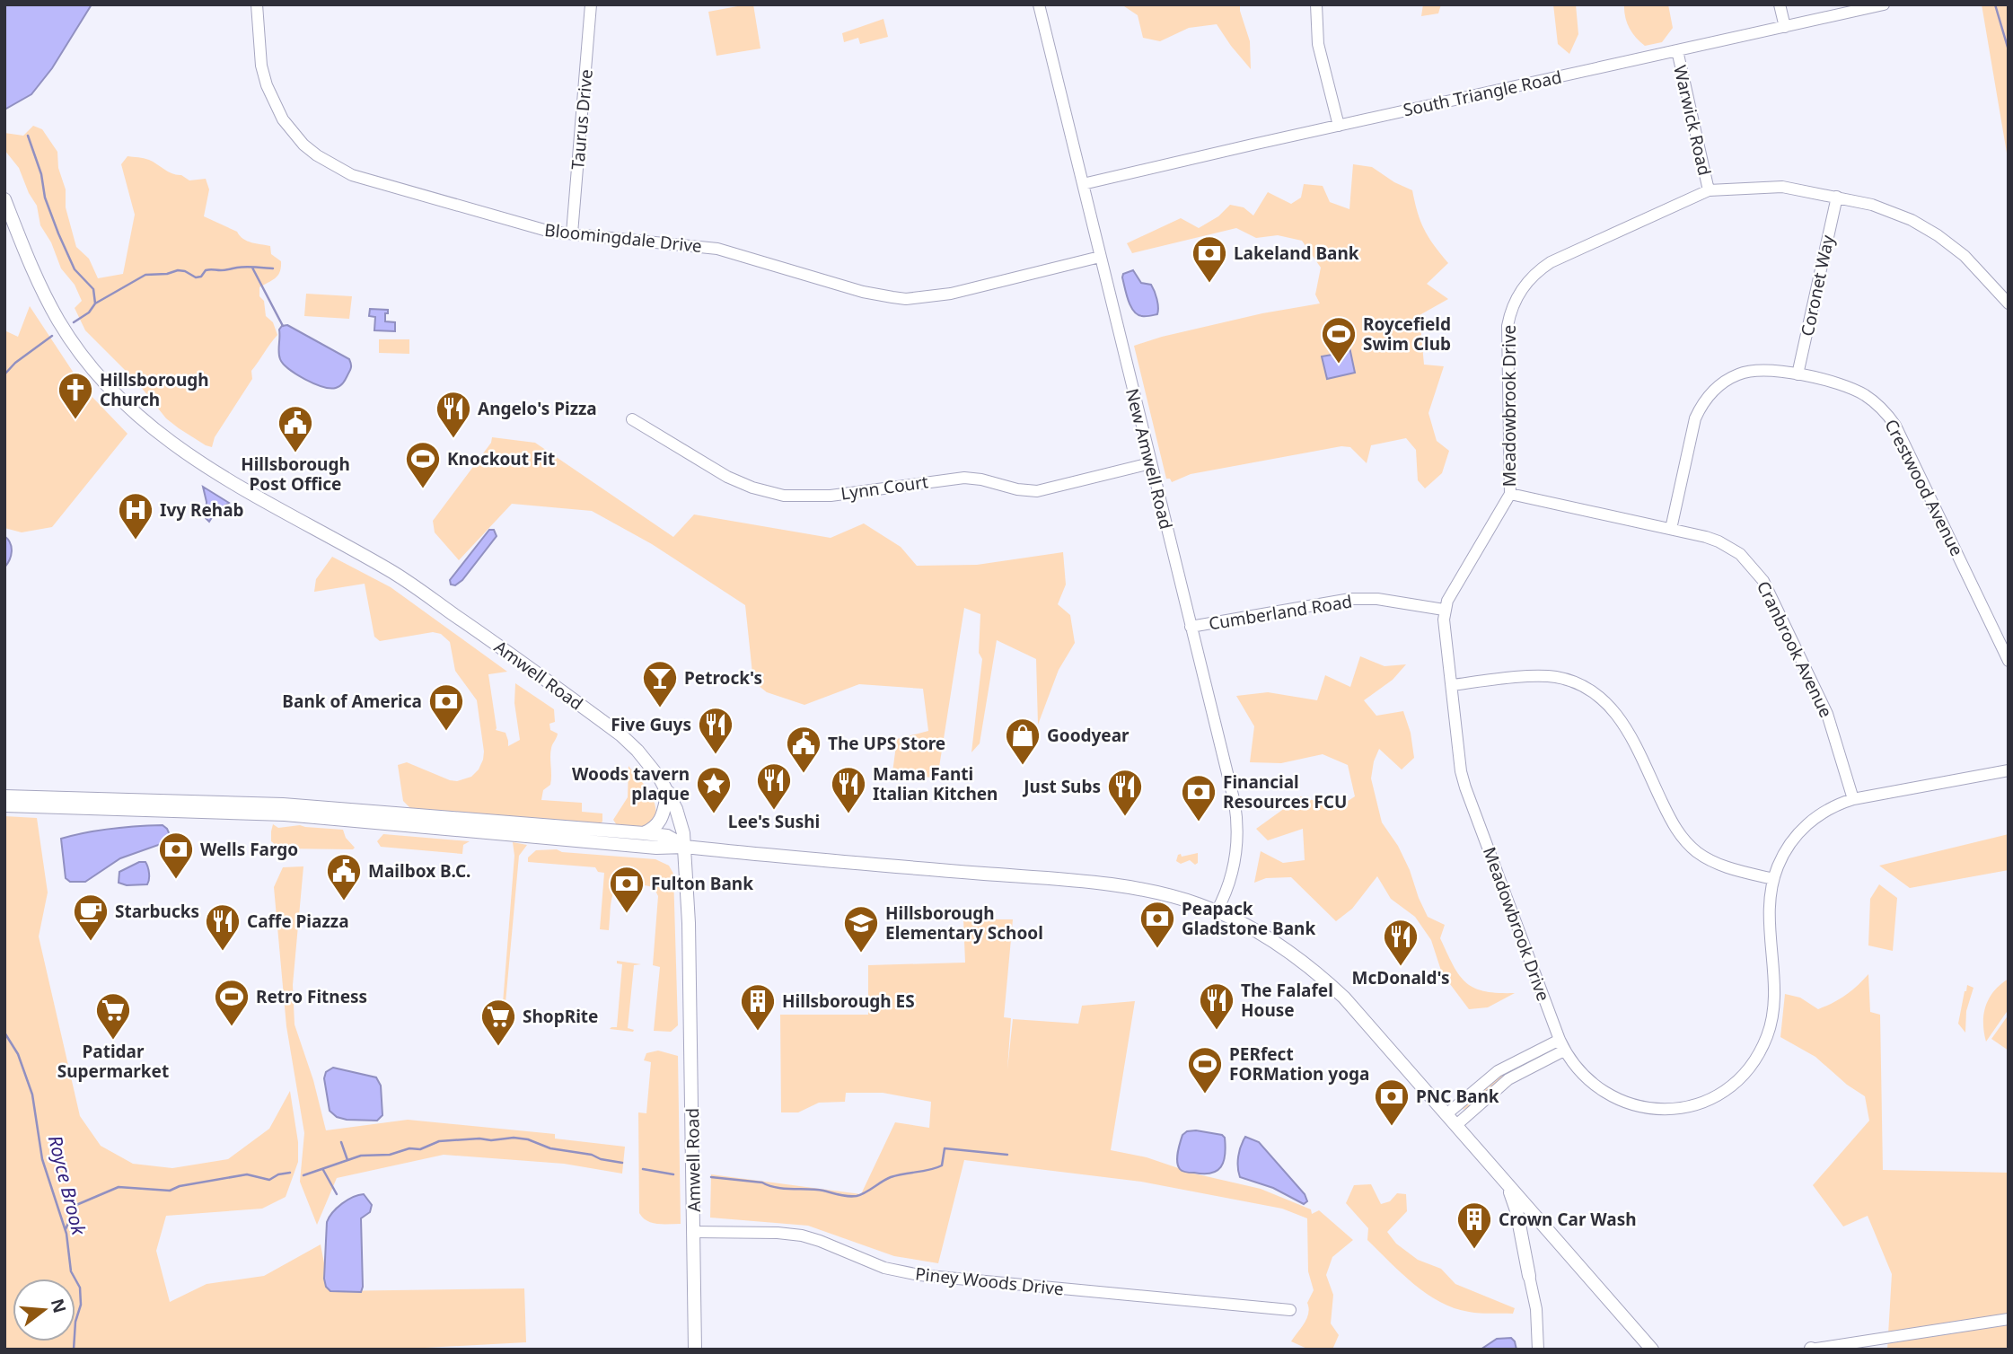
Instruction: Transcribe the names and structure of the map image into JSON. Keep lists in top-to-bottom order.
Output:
{
  "streets": {
    "main road": ["Amwell Road"],
    "street": [
      "South Triangle Road",
      "Taurus Drive",
      "Warwick Road",
      "Bloomingdale Drive",
      "Coronet Way",
      "Meadowbrook Drive",
      "New Amwell Road",
      "Lynn Court",
      "Crestwood Avenue",
      "Cumberland Road",
      "Cranbrook Avenue",
      "Piney Woods Drive"
    ]
  },
  "crossings": [
    ["South Triangle Road", "Warwick Road"],
    ["South Triangle Road", "New Amwell Road"],
    ["Taurus Drive", "Bloomingdale Drive"],
    ["Warwick Road", "Meadowbrook Drive"],
    ["Bloomingdale Drive", "New Amwell Road"],
    ["Coronet Way", "Meadowbrook Drive"],
    ["Coronet Way", "Crestwood Avenue"],
    ["Meadowbrook Drive", "Cumberland Road"],
    ["Meadowbrook Drive", "Cranbrook Avenue"],
    ["New Amwell Road", "Lynn Court"],
    ["New Amwell Road", "Cumberland Road"],
    ["Crestwood Avenue", "Cranbrook Avenue"],
    ["Amwell Road", "Piney Woods Drive"]
  ],
  "water": ["Royce Brook"],
  "places": {
    "bank": [
      "Lakeland Bank",
      "Bank of America",
      "Financial Resources FCU",
      "Wells Fargo",
      "Fulton Bank",
      "Peapack Gladstone Bank",
      "PNC Bank"
    ],
    "sports": [
      "Roycefield Swim Club",
      "Knockout Fit",
      "Retro Fitness",
      "PERfect FORMation yoga"
    ],
    "church": ["Hillsborough Church"],
    "restaurant": [
      "Angelo's Pizza",
      "Five Guys",
      "Lee's Sushi",
      "Mama Fanti Italian Kitchen",
      "Just Subs",
      "Caffe Piazza",
      "McDonald's",
      "The Falafel House"
    ],
    "public building": ["Hillsborough Post Office", "The UPS Store", "Mailbox B.C."],
    "hospital": ["Ivy Rehab"],
    "bar": ["Petrock's"],
    "shop": ["Goodyear"],
    "place": ["Woods tavern plaque"],
    "cafe": ["Starbucks"],
    "school or university": ["Hillsborough Elementary School"],
    "building": ["Hillsborough ES", "Crown Car Wash"],
    "supermarket": ["Patidar Supermarket", "ShopRite"]
  },
  "north": "right"
}
